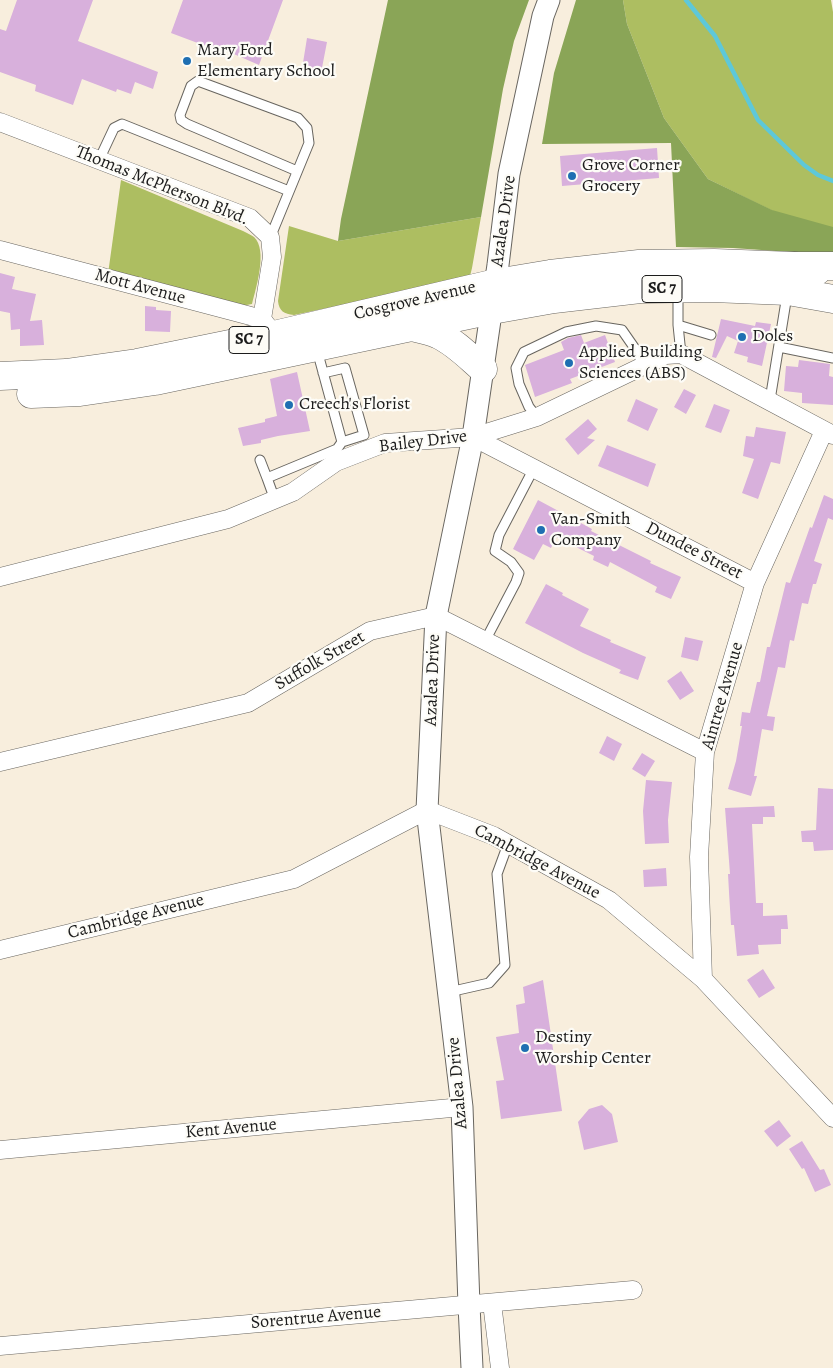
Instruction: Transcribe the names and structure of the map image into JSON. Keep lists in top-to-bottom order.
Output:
{
  "streets": {
    "main road": ["SC 7", "Cosgrove Avenue"],
    "street": [
      "Thomas McPherson Blvd.",
      "Azalea Drive",
      "Mott Avenue",
      "Bailey Drive",
      "Dundee Street",
      "Suffolk Street",
      "Aintree Avenue",
      "Cambridge Avenue",
      "Kent Avenue",
      "Sorentrue Avenue"
    ]
  },
  "crossings": [
    ["Azalea Drive", "Cosgrove Avenue"],
    ["Azalea Drive", "Bailey Drive"],
    ["Azalea Drive", "Dundee Street"],
    ["Azalea Drive", "Suffolk Street"],
    ["Azalea Drive", "Cambridge Avenue"],
    ["Azalea Drive", "Kent Avenue"],
    ["Azalea Drive", "Sorentrue Avenue"],
    ["Mott Avenue", "Cosgrove Avenue"],
    ["Bailey Drive", "Dundee Street"],
    ["Dundee Street", "Aintree Avenue"],
    ["Aintree Avenue", "Cambridge Avenue"]
  ],
  "places": [
    "Mary Ford Elementary School",
    "Grove Corner Grocery",
    "Doles",
    "Applied Building Sciences (ABS)",
    "Creech's Florist",
    "Van-Smith Company",
    "Destiny Worship Center"
  ]
}
